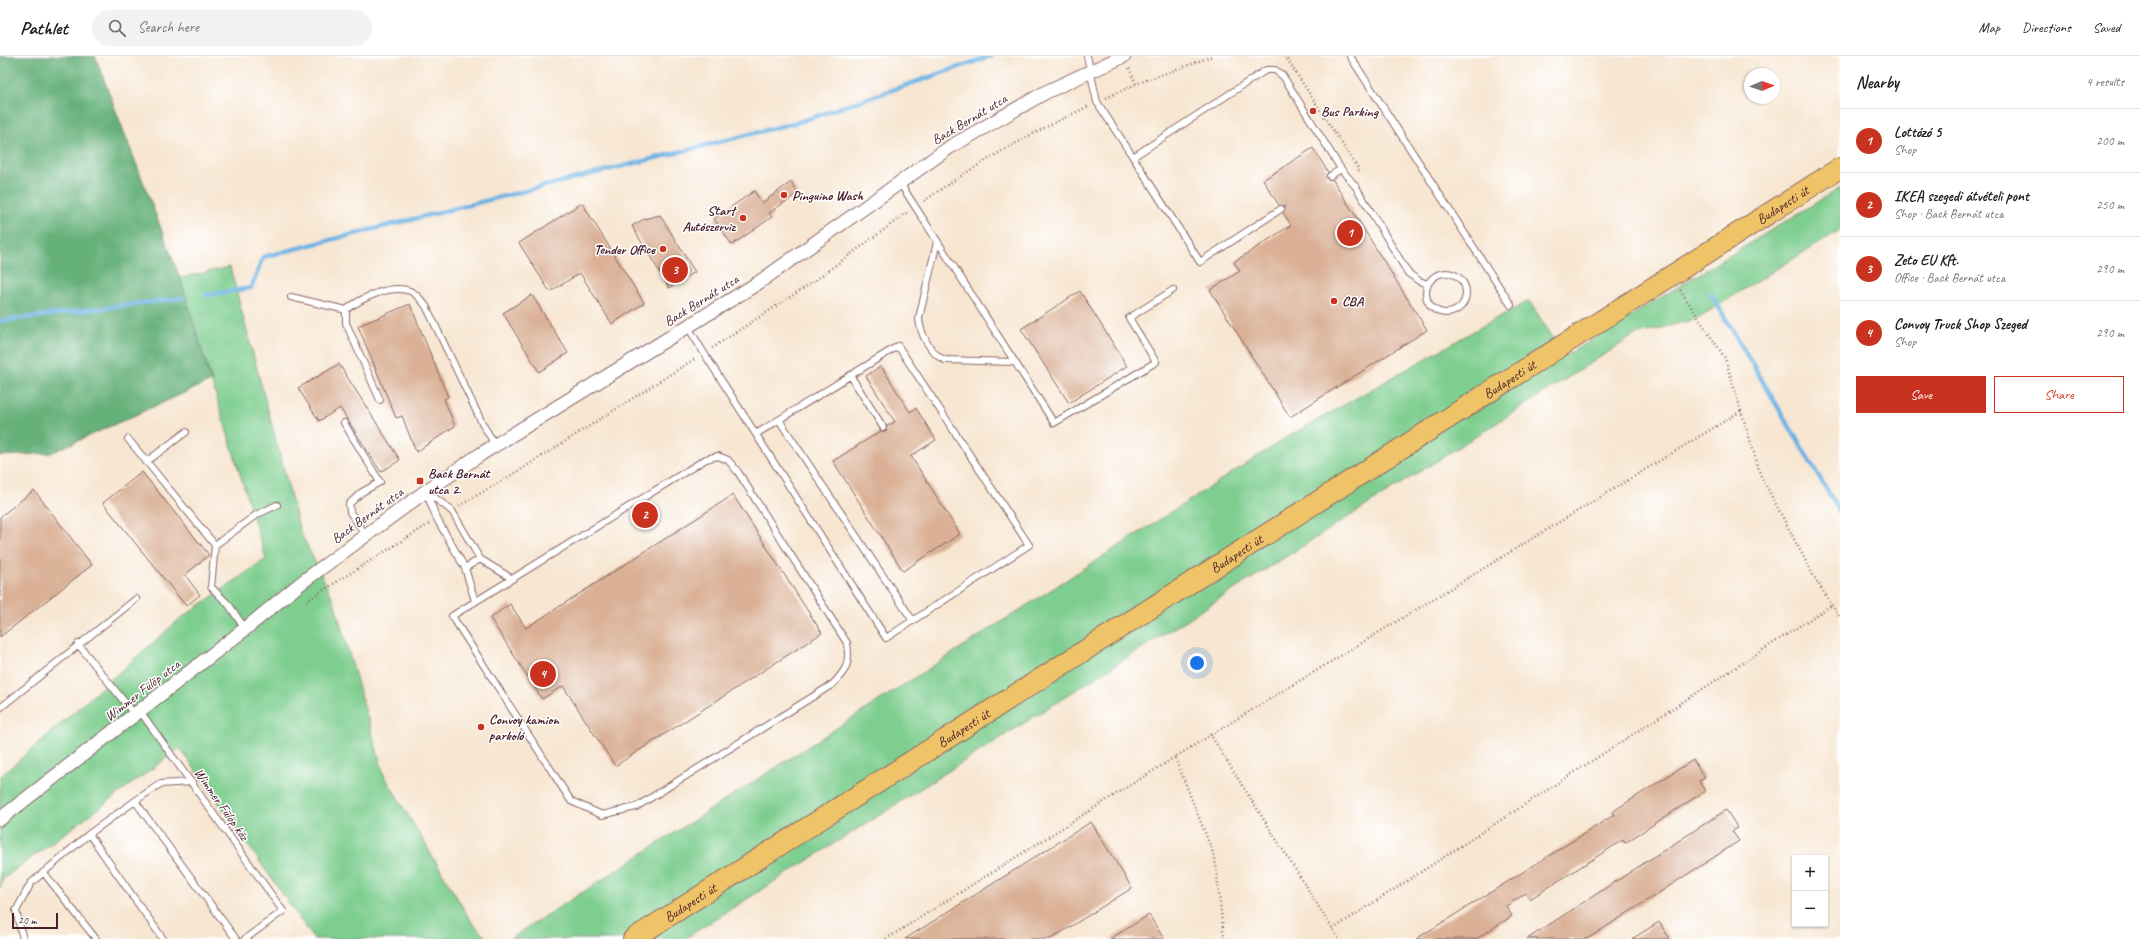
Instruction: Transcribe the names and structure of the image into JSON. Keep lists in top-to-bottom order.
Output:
{
  "streets": {
    "main road": ["Budapesti út"],
    "street": ["Back Bernát utca", "Wimmer Fülöp utca"],
    "lane": ["Wimmer Fülöp köz"]
  },
  "crossings": [
    ["Back Bernát utca", "Wimmer Fülöp utca"],
    ["Wimmer Fülöp utca", "Wimmer Fülöp köz"]
  ],
  "places": {
    "other": [
      "Bus Parking",
      "Pinguino Wash",
      "Start Autószerviz",
      "Tender Office",
      "CBA",
      "Convoy kamion parkoló"
    ],
    "transit": ["Back Bernát utca 2."]
  },
  "scale_bar": "20 m",
  "north": "right",
  "page": {
    "header": "Pathlet",
    "search": "Search here",
    "nav": ["Map", "Directions", "Saved"],
    "heading": ["Nearby", "4 results"],
    "list": [
      {
        "mark": "1",
        "name": "Lottózó 5",
        "note": "Shop",
        "value": "200 m"
      },
      {
        "mark": "2",
        "name": "IKEA szegedi átvételi pont",
        "note": "Shop · Back Bernát utca",
        "value": "250 m"
      },
      {
        "mark": "3",
        "name": "Zeto EU Kft.",
        "note": "Office · Back Bernát utca",
        "value": "290 m"
      },
      {
        "mark": "4",
        "name": "Convoy Truck Shop Szeged",
        "note": "Shop",
        "value": "290 m"
      }
    ],
    "pins": [
      "1",
      "3",
      "2",
      "4"
    ],
    "buttons": ["Save", "Share"],
    "map_buttons": ["+", "−"],
    "scale": "20 m"
  }
}
